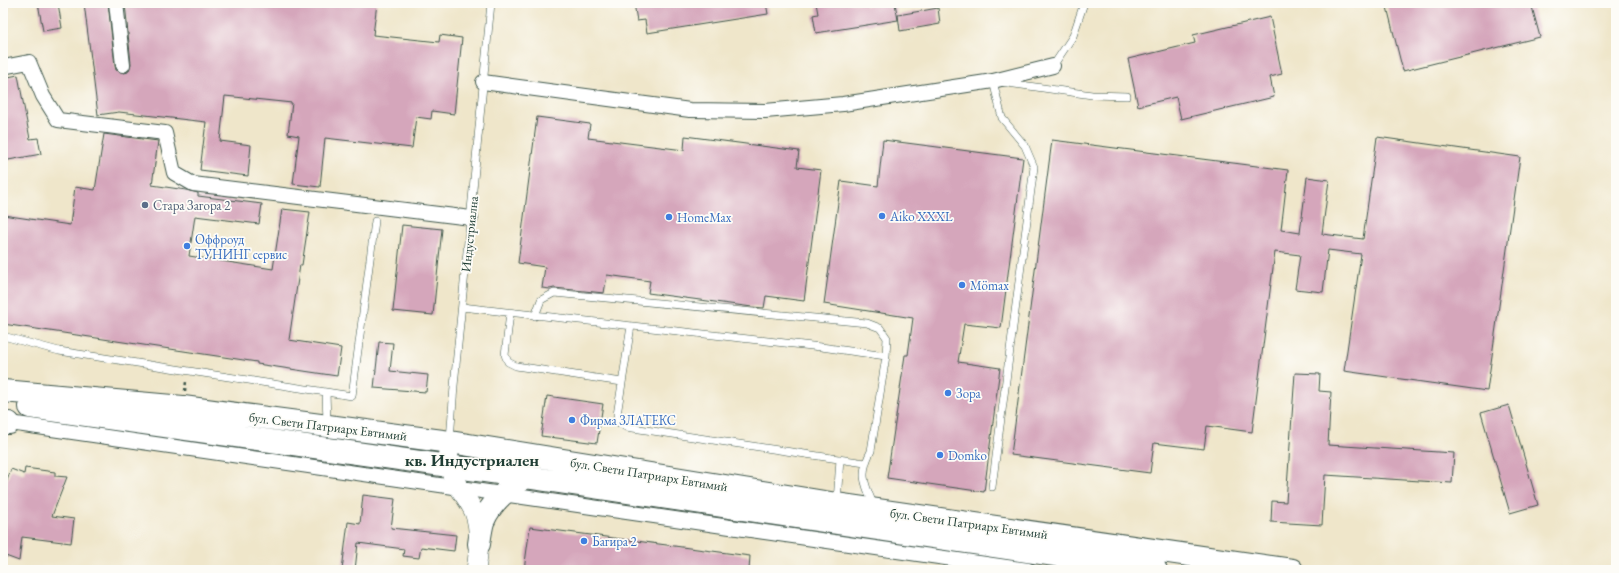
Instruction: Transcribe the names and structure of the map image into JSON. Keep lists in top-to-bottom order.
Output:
{
  "streets": {
    "main road": ["бул. Свети Патриарх Евтимий"],
    "street": ["Индустриална"]
  },
  "crossings": [
    ["Индустриална", "бул. Свети Патриарх Евтимий"]
  ],
  "districts": ["кв. Индустриален"],
  "places": [
    "Стара Загора 2",
    "Aiko XXXL",
    "HomeMax",
    "Оффроуд ТУНИНГ сервис",
    "Mömax",
    "Зора",
    "Фирма ЗЛАТЕКС",
    "Domko",
    "Багира 2"
  ]
}
